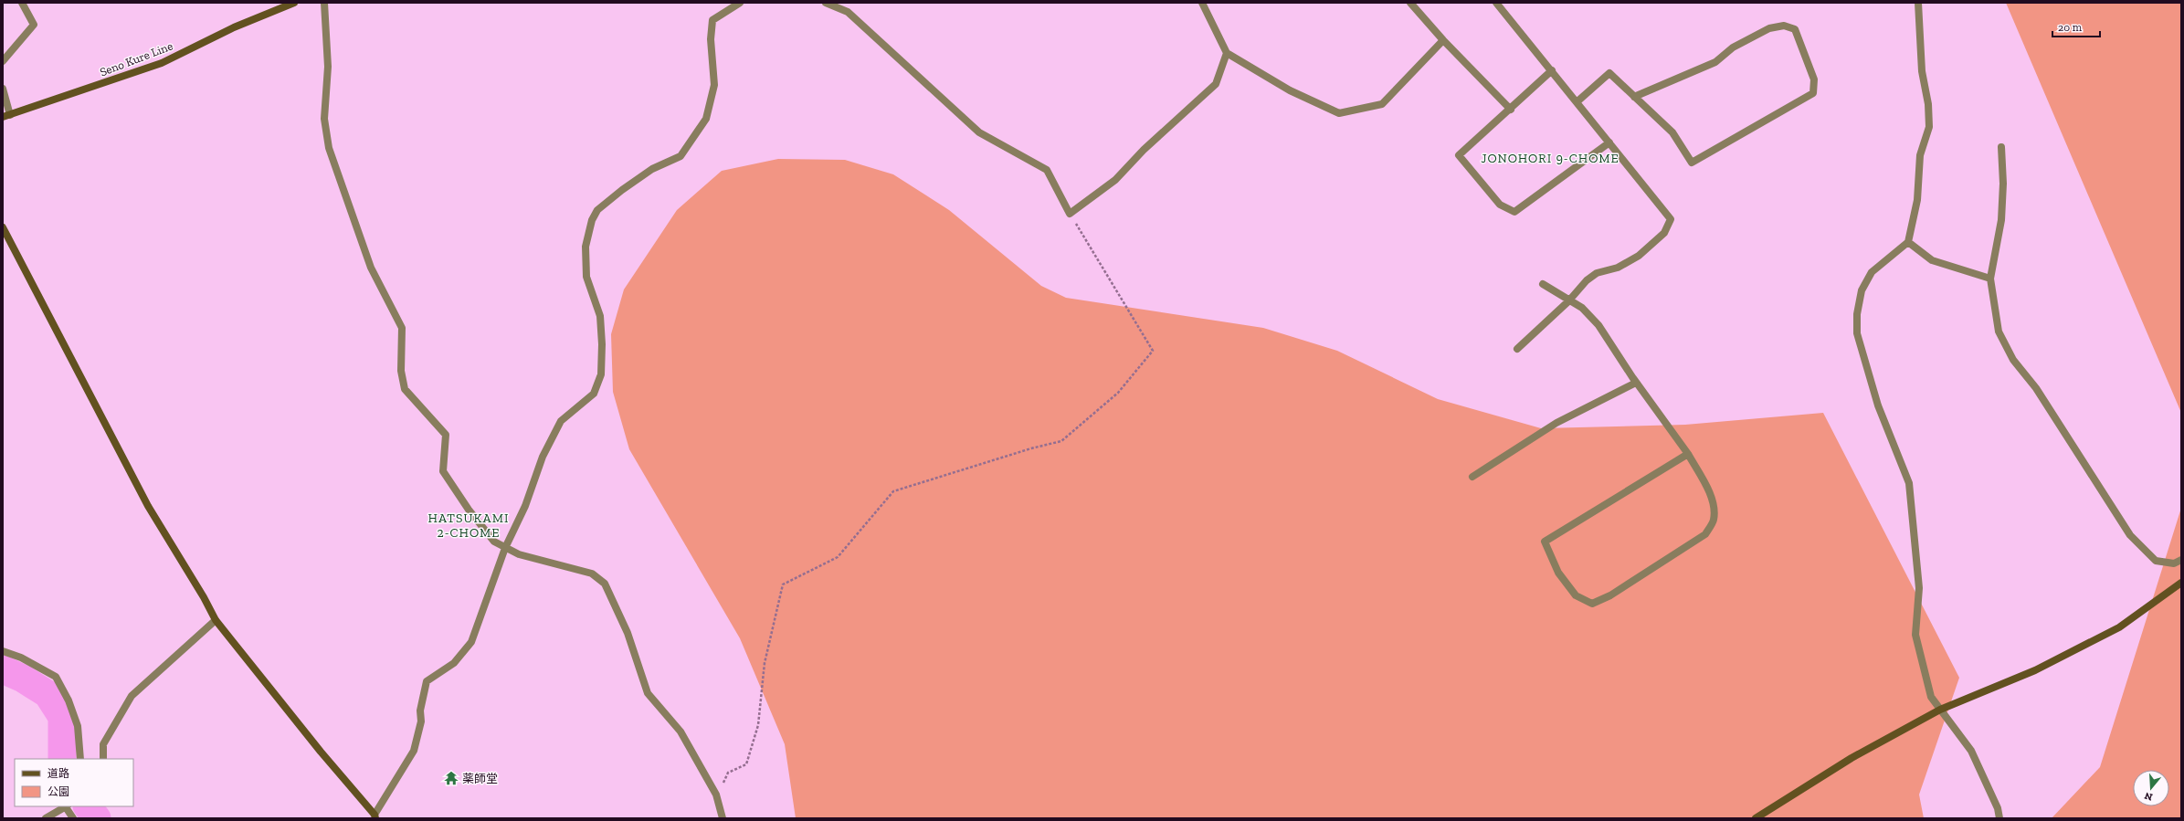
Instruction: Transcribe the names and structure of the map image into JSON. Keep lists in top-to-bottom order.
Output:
{
  "streets": {
    "street": ["Seno Kure Line"]
  },
  "districts": ["JONOHORI 9-CHOME", "HATSUKAMI 2-CHOME"],
  "places": {
    "temple": ["薬師堂"]
  },
  "legend": ["道路", "公園"],
  "scale_bar": "20 m",
  "north": "bottom"
}
